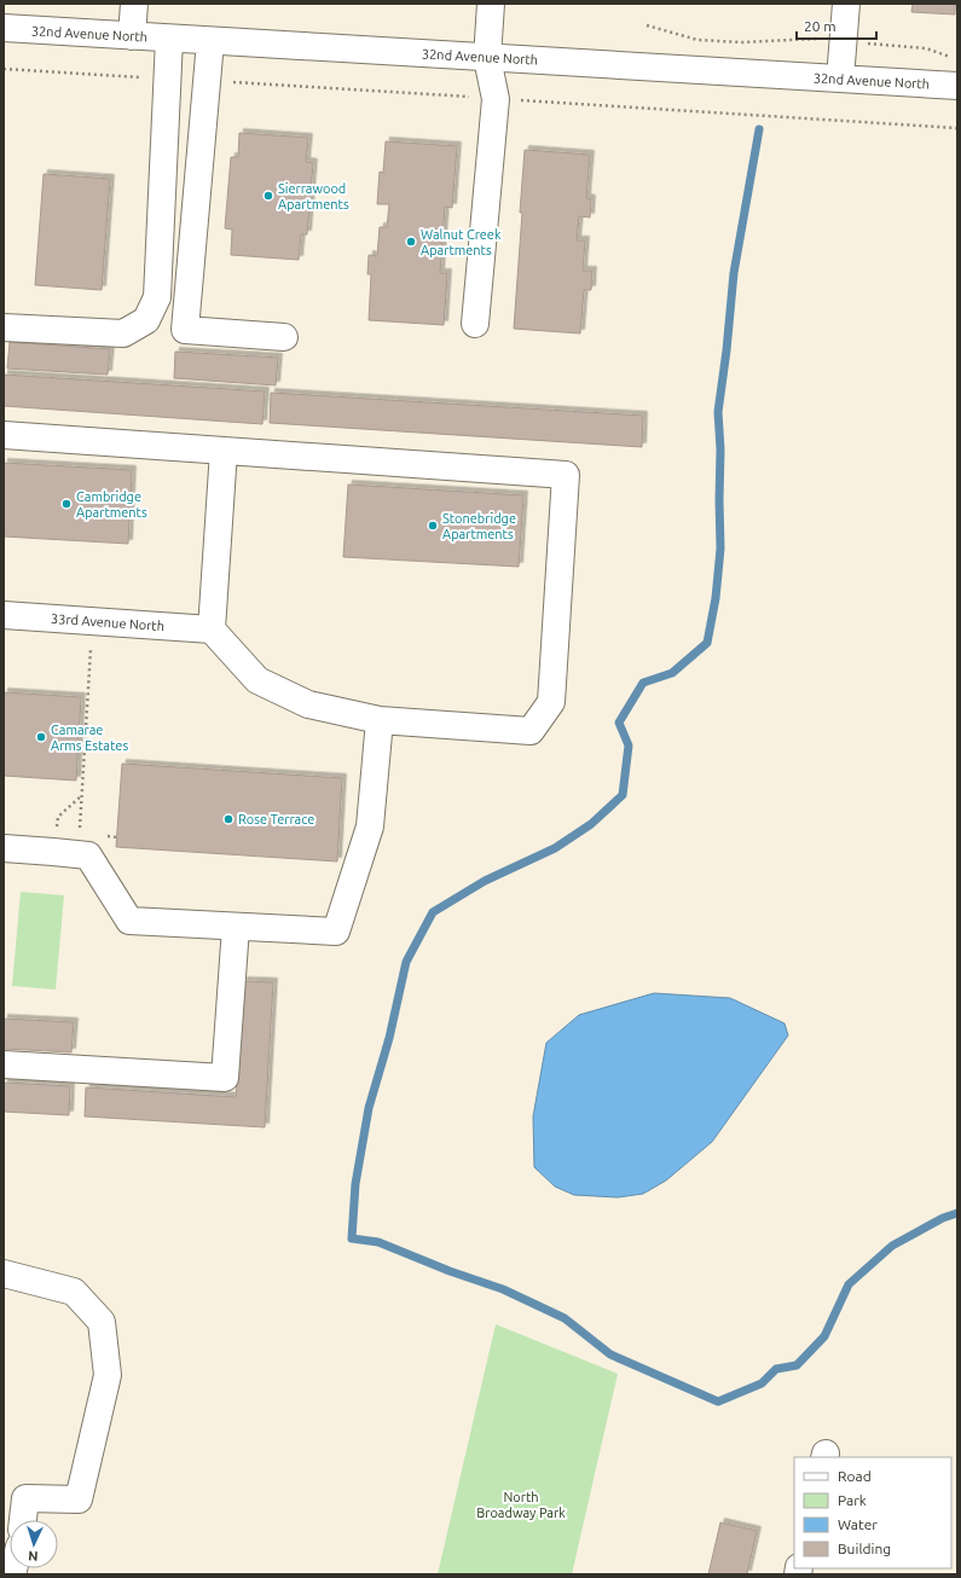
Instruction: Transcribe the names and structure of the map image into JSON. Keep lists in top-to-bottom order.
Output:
{
  "streets": {
    "street": ["32nd Avenue North", "33rd Avenue North"]
  },
  "parks": ["North Broadway Park"],
  "places": [
    "Sierrawood Apartments",
    "Walnut Creek Apartments",
    "Cambridge Apartments",
    "Stonebridge Apartments",
    "Camarae Arms Estates",
    "Rose Terrace"
  ],
  "legend": [
    "Road",
    "Park",
    "Water",
    "Building"
  ],
  "scale_bar": "20 m",
  "north": "bottom"
}
